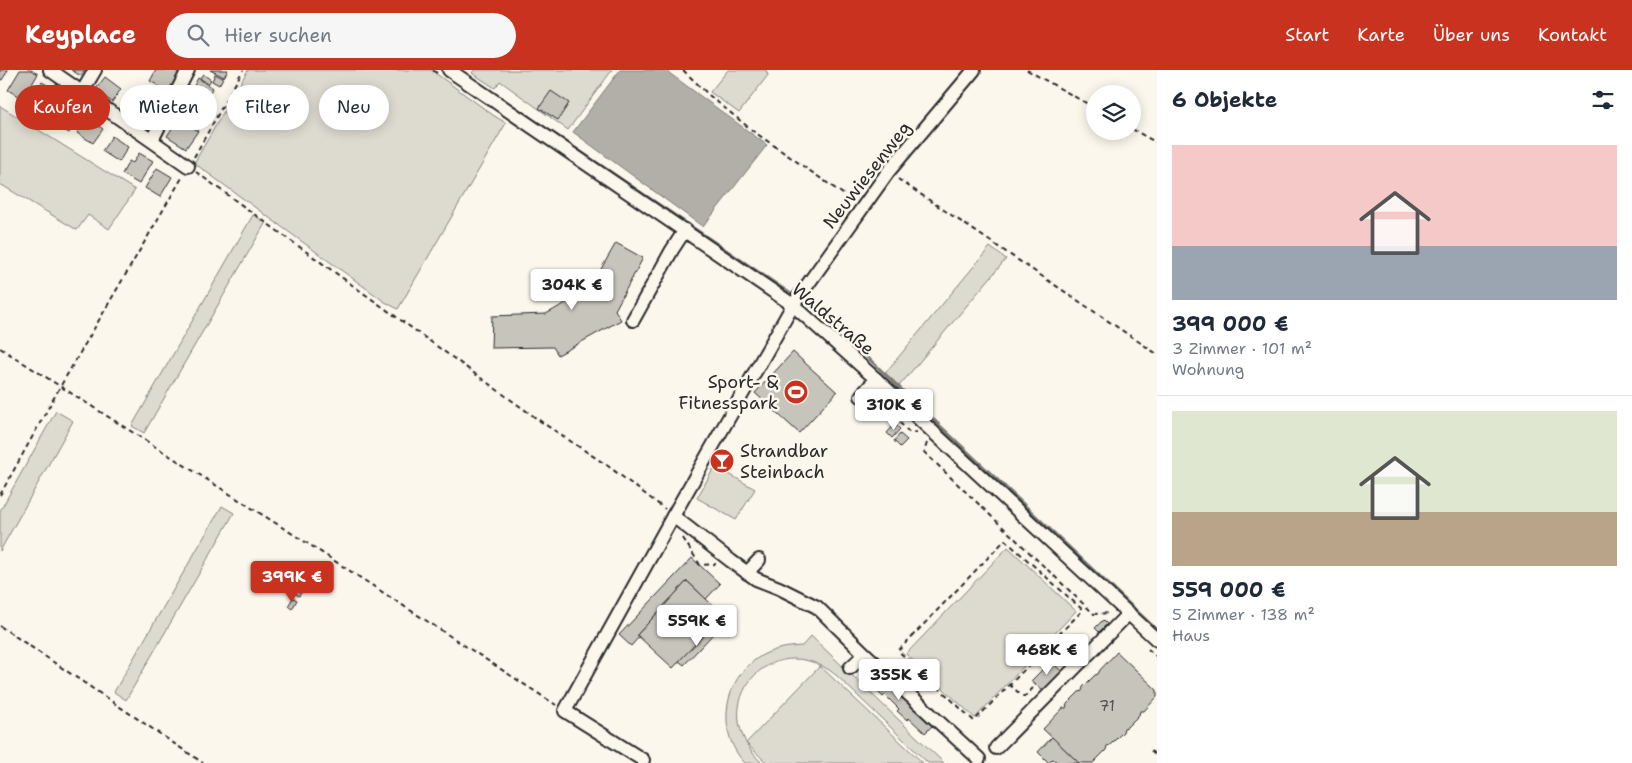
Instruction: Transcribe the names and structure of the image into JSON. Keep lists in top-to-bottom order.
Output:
{
  "streets": {
    "street": ["Neuwiesenweg", "Waldstraße"]
  },
  "crossings": [
    ["Neuwiesenweg", "Waldstraße"]
  ],
  "places": {
    "sports": ["Sport- & Fitnesspark"],
    "bar": ["Strandbar Steinbach"]
  },
  "house_numbers": ["71"],
  "page": {
    "header": "Keyplace",
    "search": "Hier suchen",
    "nav": [
      "Start",
      "Karte",
      "Über uns",
      "Kontakt"
    ],
    "heading": "6 Objekte",
    "chip": [
      "Kaufen",
      "Mieten",
      "Filter",
      "Neu"
    ],
    "list": [
      {
        "name": "399 000 €",
        "note": "3 Zimmer · 101 m² · Wohnung"
      },
      {
        "name": "559 000 €",
        "note": "5 Zimmer · 138 m² · Haus"
      }
    ],
    "price": [
      "304K €",
      "310K €",
      "399K €",
      "559K €",
      "468K €",
      "355K €"
    ]
  }
}
